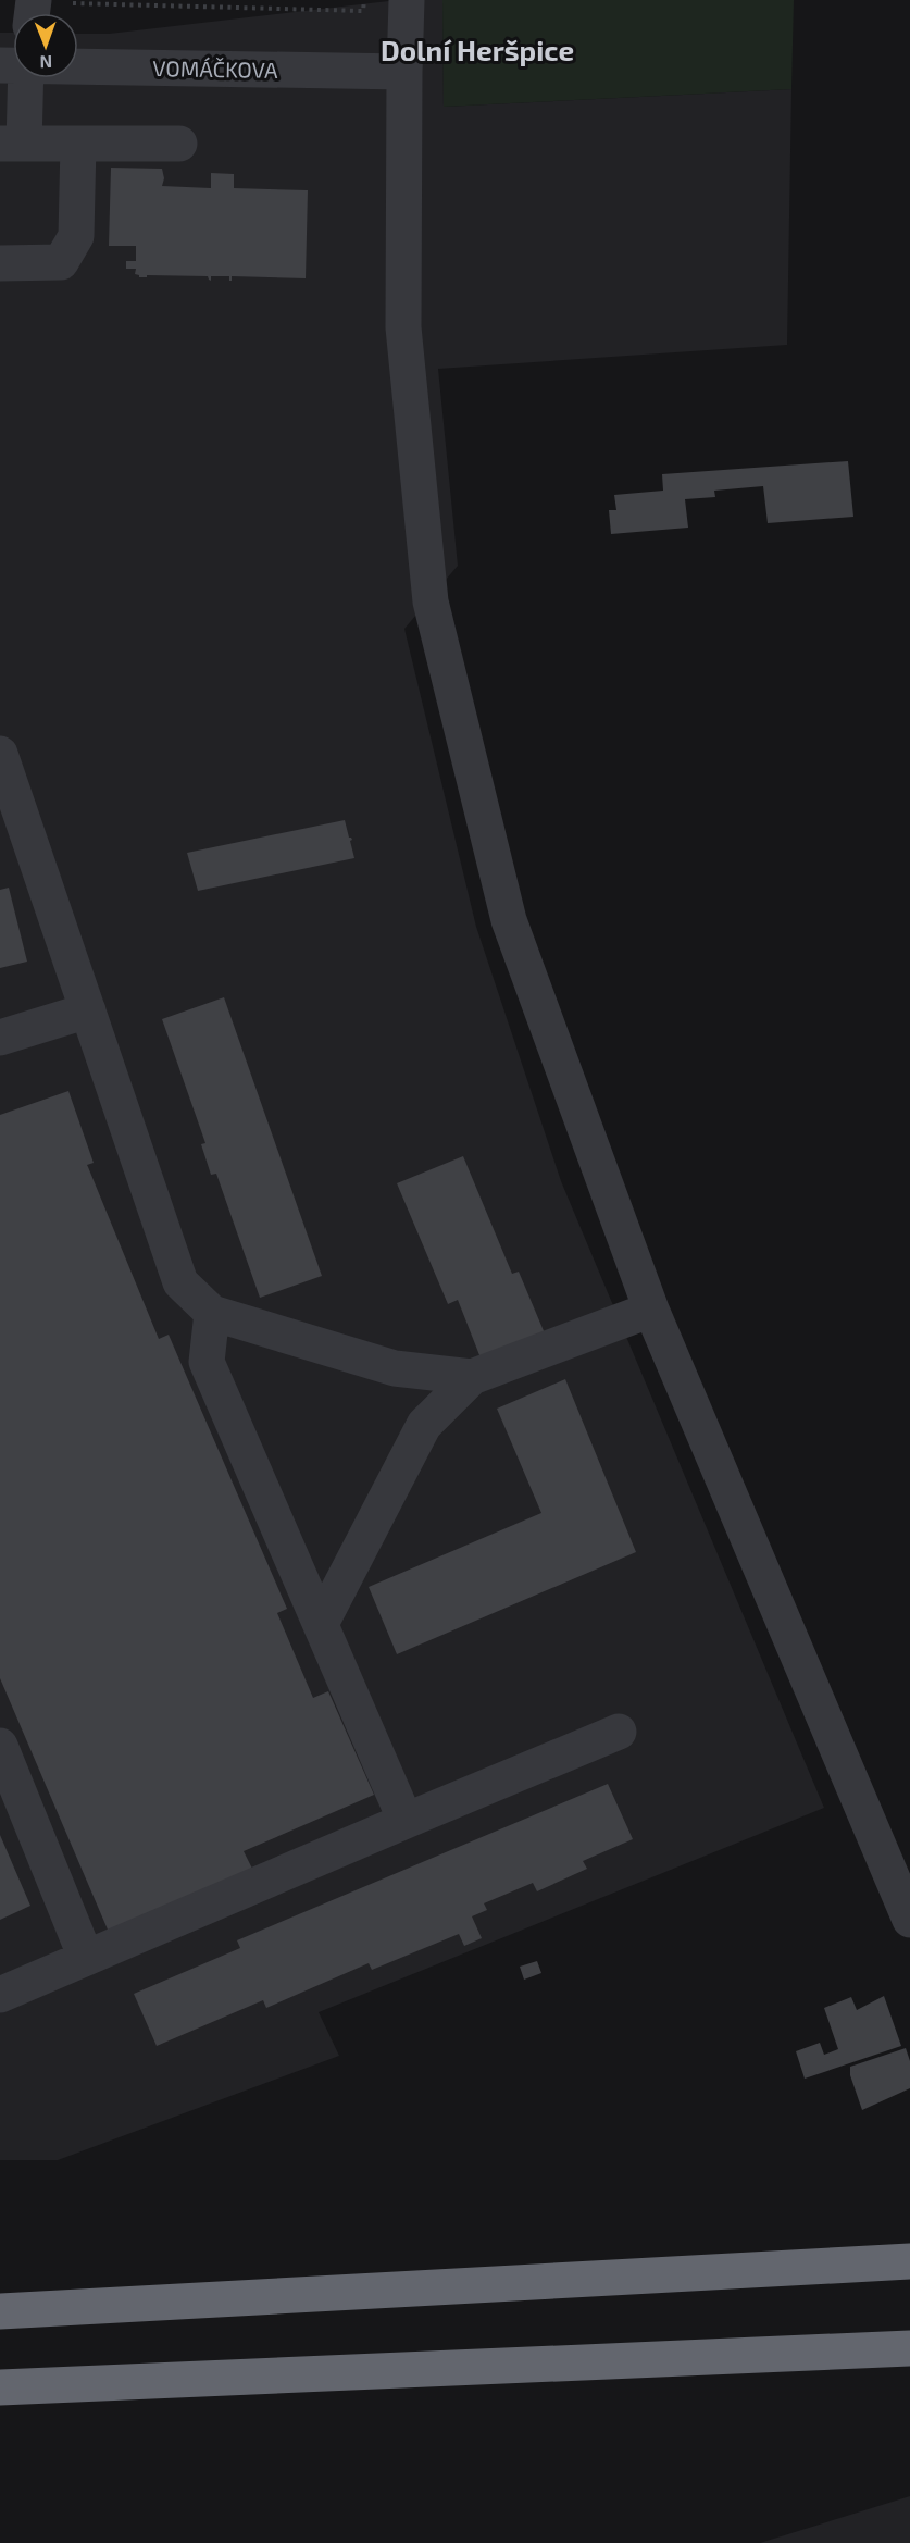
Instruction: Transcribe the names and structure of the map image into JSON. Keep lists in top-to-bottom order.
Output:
{
  "streets": {
    "street": ["VOMÁČKOVA"]
  },
  "districts": ["Dolní Heršpice"],
  "north": "bottom"
}
